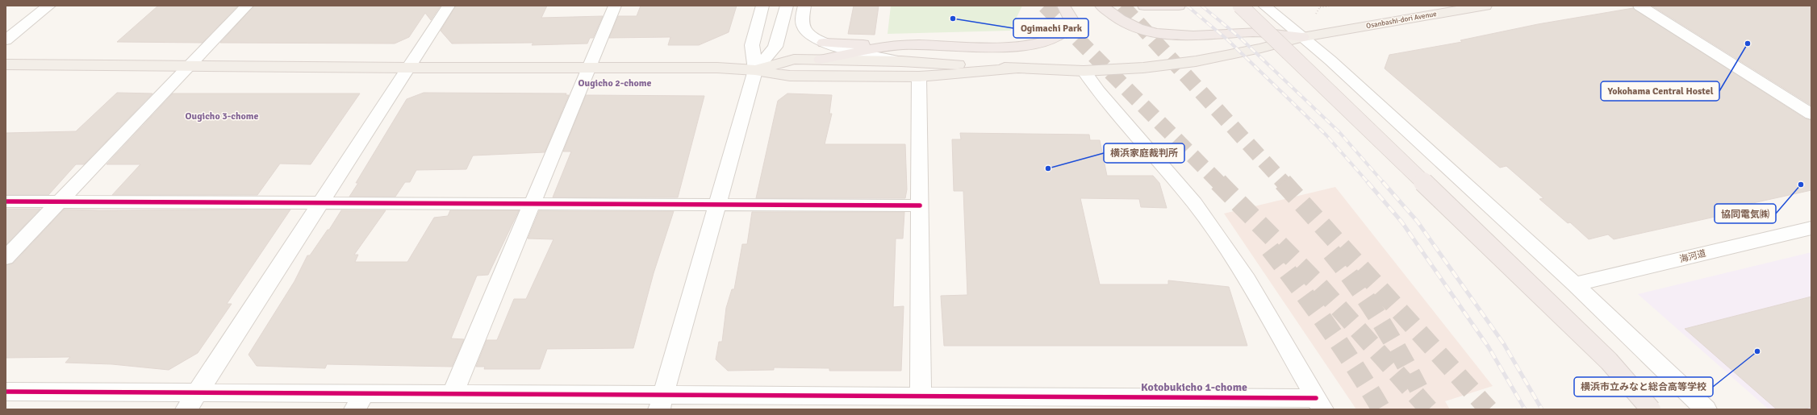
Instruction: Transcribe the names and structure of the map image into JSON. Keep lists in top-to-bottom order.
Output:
{
  "streets": {
    "main road": ["Osanbashi-dori Avenue"],
    "street": ["海河道"]
  },
  "districts": ["Ougicho 2-chome", "Ougicho 3-chome", "Kotobukicho 1-chome"],
  "places": [
    "Ogimachi Park",
    "Yokohama Central Hostel",
    "横浜家庭裁判所",
    "協同電気㈱",
    "横浜市立みなと総合高等学校"
  ]
}
